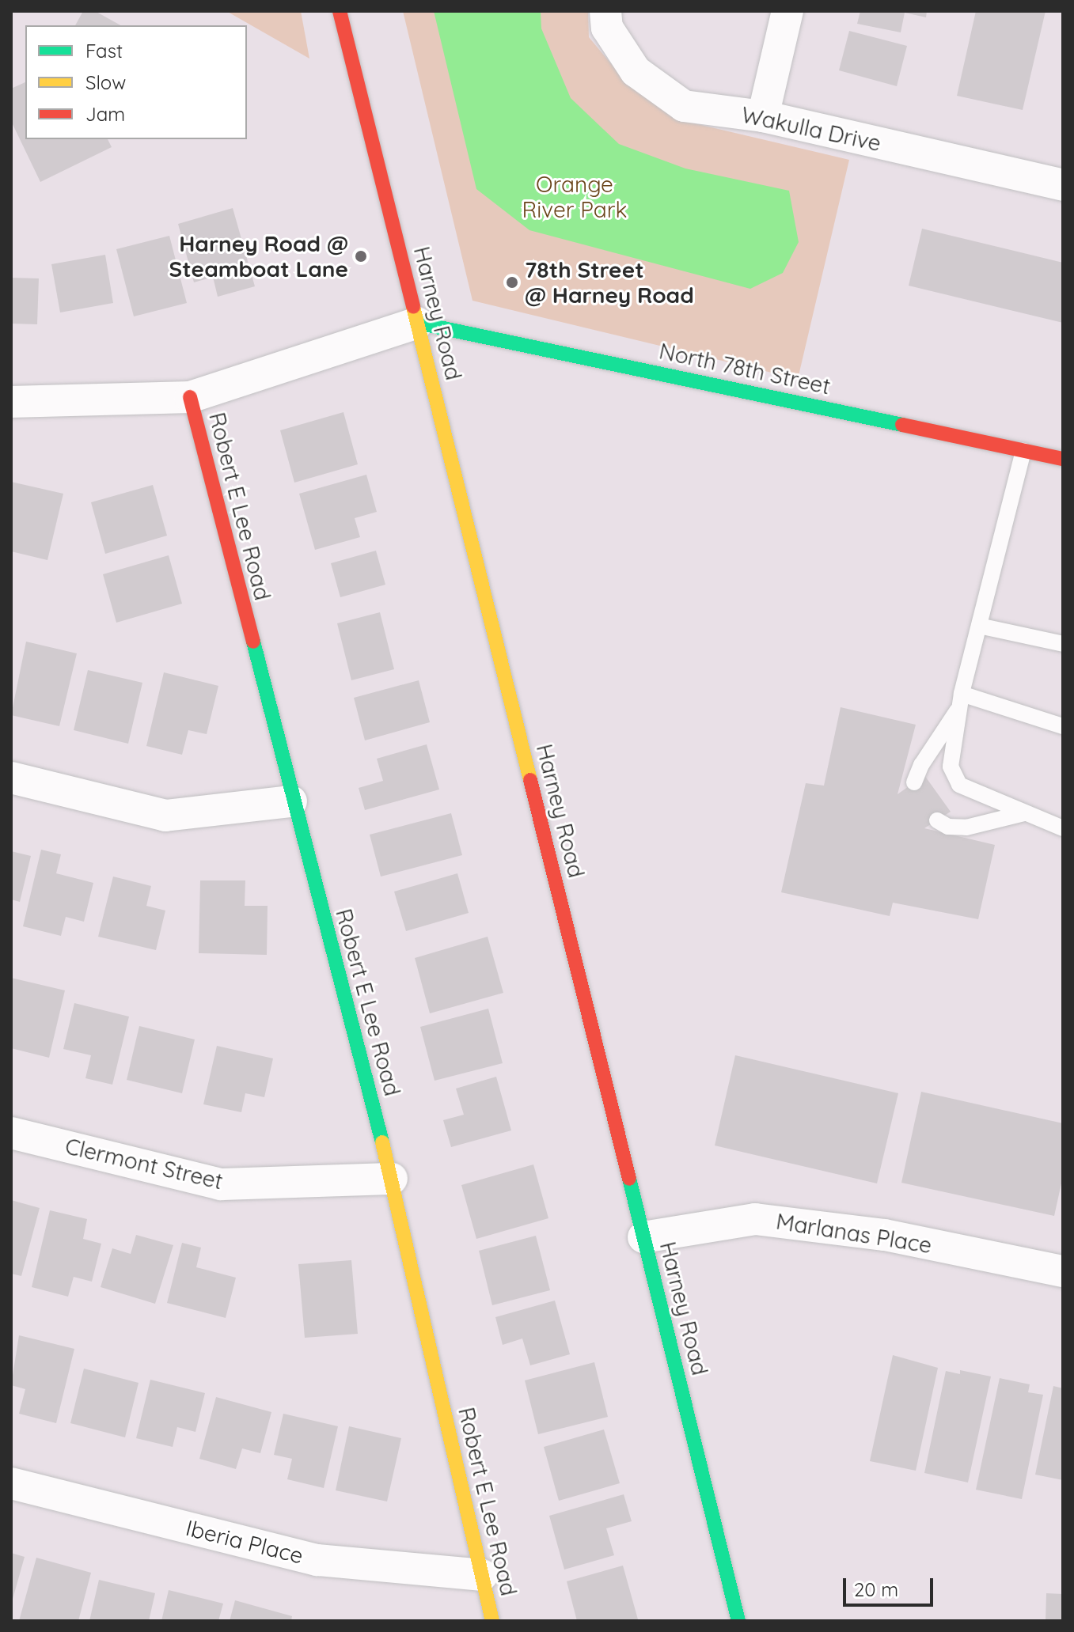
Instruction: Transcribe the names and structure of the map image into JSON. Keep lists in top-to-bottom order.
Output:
{
  "streets": {
    "street": [
      "Wakulla Drive",
      "Harney Road",
      "North 78th Street",
      "Robert E Lee Road",
      "Clermont Street",
      "Marlanas Place",
      "Iberia Place"
    ]
  },
  "crossings": [
    ["Harney Road", "North 78th Street"],
    ["Harney Road", "Marlanas Place"],
    ["Robert E Lee Road", "Clermont Street"],
    ["Robert E Lee Road", "Iberia Place"]
  ],
  "parks": ["Orange River Park"],
  "places": ["Harney Road @ Steamboat Lane", "78th Street @ Harney Road"],
  "legend": ["Fast", "Slow", "Jam"],
  "scale_bar": "20 m"
}
